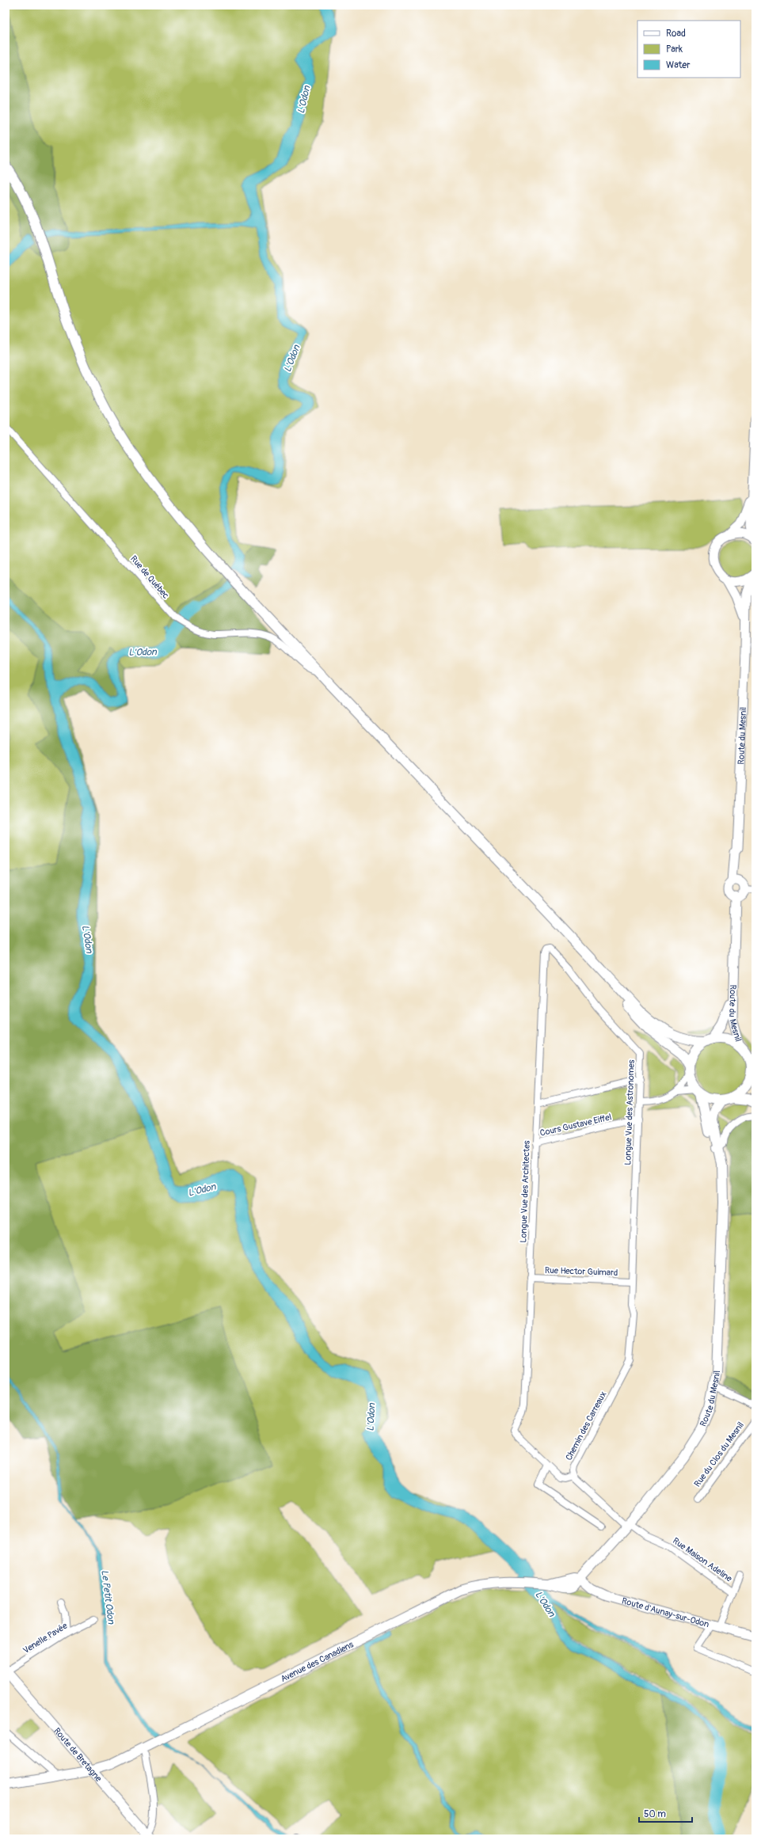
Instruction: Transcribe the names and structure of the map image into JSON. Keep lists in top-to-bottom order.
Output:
{
  "streets": {
    "main road": ["Route du Mesnil", "Avenue des Canadiens", "Route de Bretagne"],
    "street": [
      "Rue de Québec",
      "Longue Vue des Astronomes",
      "Cours Gustave Eiffel",
      "Longue Vue des Architectes",
      "Rue Hector Guimard",
      "Chemin des Carreaux",
      "Rue du Clos du Mesnil",
      "Rue Maison Adeline",
      "Route d'Aunay-sur-Odon",
      "Venelle Pavée"
    ]
  },
  "crossings": [
    ["Route du Mesnil", "Rue Maison Adeline"],
    ["Route du Mesnil", "Route d'Aunay-sur-Odon"],
    ["Route du Mesnil", "Avenue des Canadiens"],
    ["Longue Vue des Astronomes", "Cours Gustave Eiffel"],
    ["Longue Vue des Astronomes", "Longue Vue des Architectes"],
    ["Longue Vue des Astronomes", "Rue Hector Guimard"],
    ["Longue Vue des Astronomes", "Chemin des Carreaux"],
    ["Cours Gustave Eiffel", "Longue Vue des Architectes"],
    ["Longue Vue des Architectes", "Rue Hector Guimard"],
    ["Rue Maison Adeline", "Route d'Aunay-sur-Odon"],
    ["Venelle Pavée", "Route de Bretagne"],
    ["Avenue des Canadiens", "Route de Bretagne"]
  ],
  "water": ["L'Odon", "Le Petit Odon"],
  "legend": ["Road", "Park", "Water"],
  "scale_bar": "50 m"
}
